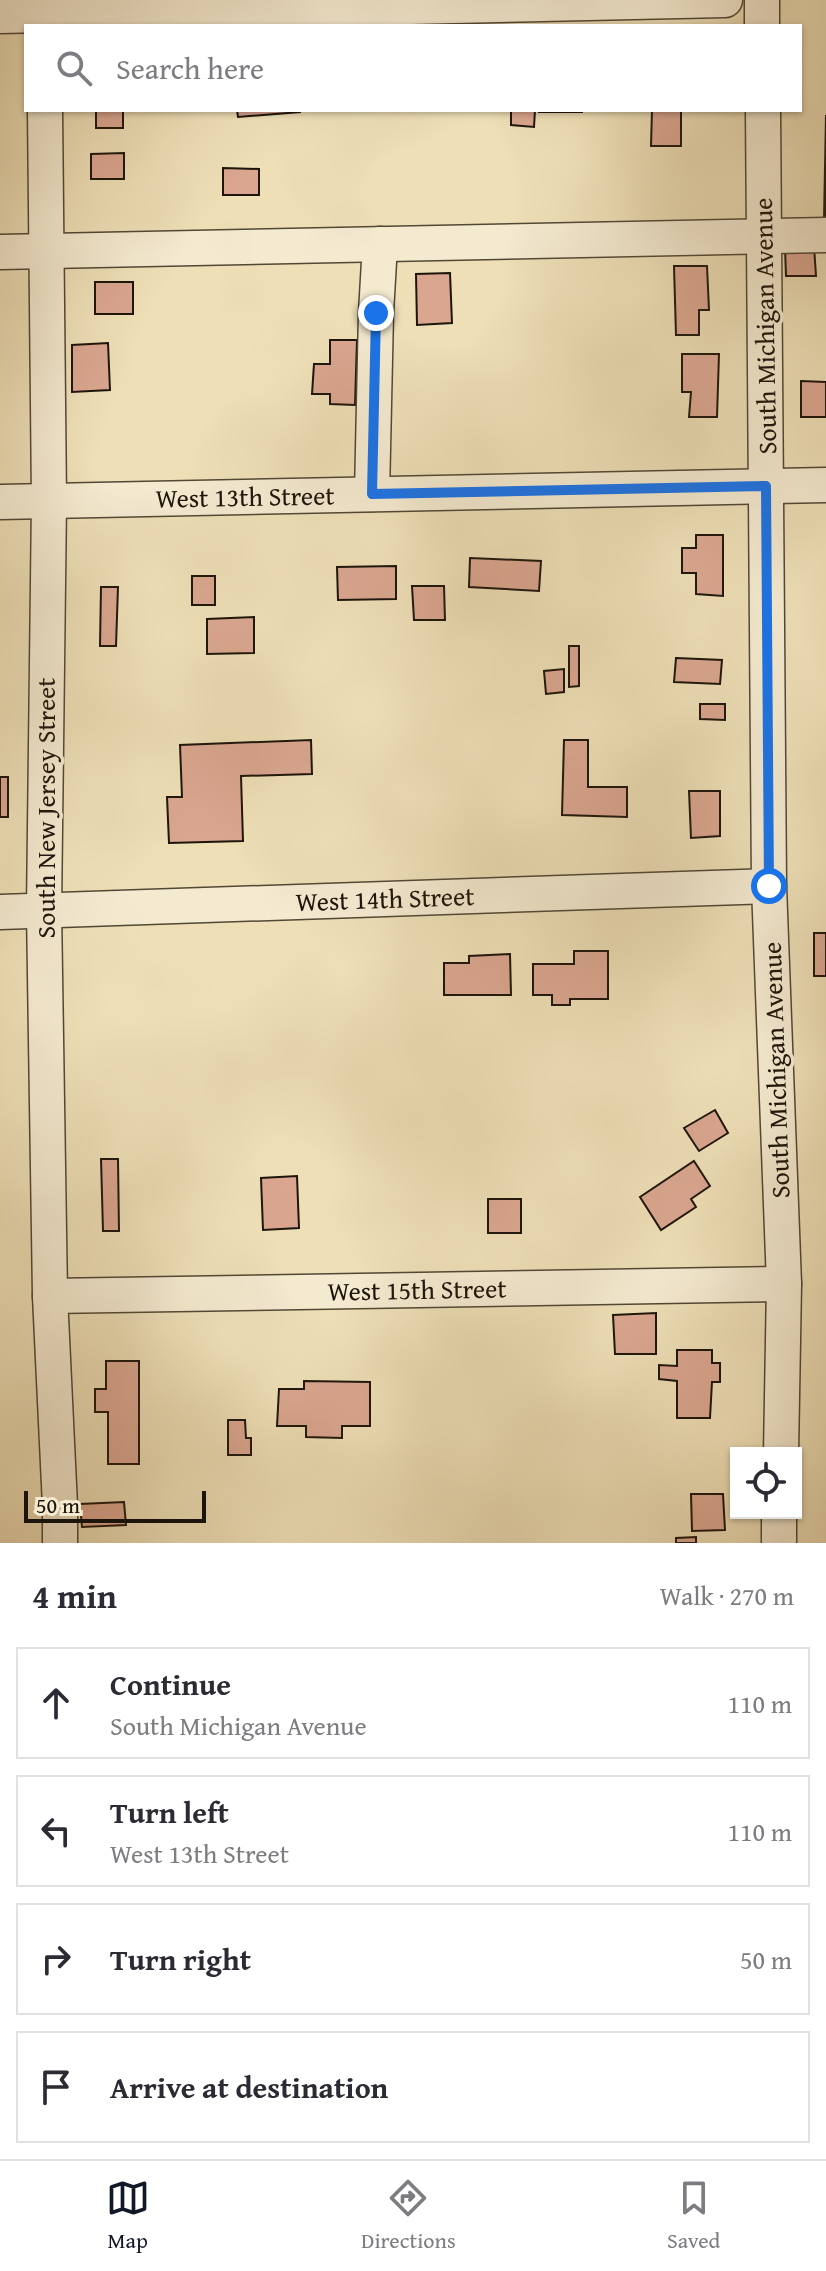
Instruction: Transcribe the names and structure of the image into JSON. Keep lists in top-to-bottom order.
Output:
{
  "streets": {
    "street": [
      "South Michigan Avenue",
      "West 13th Street",
      "South New Jersey Street",
      "West 14th Street",
      "West 15th Street"
    ]
  },
  "crossings": [
    ["South Michigan Avenue", "West 13th Street"],
    ["South Michigan Avenue", "West 14th Street"],
    ["South Michigan Avenue", "West 15th Street"],
    ["West 13th Street", "South New Jersey Street"],
    ["South New Jersey Street", "West 14th Street"],
    ["South New Jersey Street", "West 15th Street"]
  ],
  "scale_bar": "50 m",
  "page": {
    "search": "Search here",
    "scale": "50 m",
    "heading": ["4 min", "Walk · 270 m"],
    "list": [
      ["Continue", "South Michigan Avenue", "110 m"],
      ["Turn left", "West 13th Street", "110 m"],
      ["Turn right", "50 m"],
      "Arrive at destination"
    ],
    "nav": ["Map", "Directions", "Saved"]
  }
}
